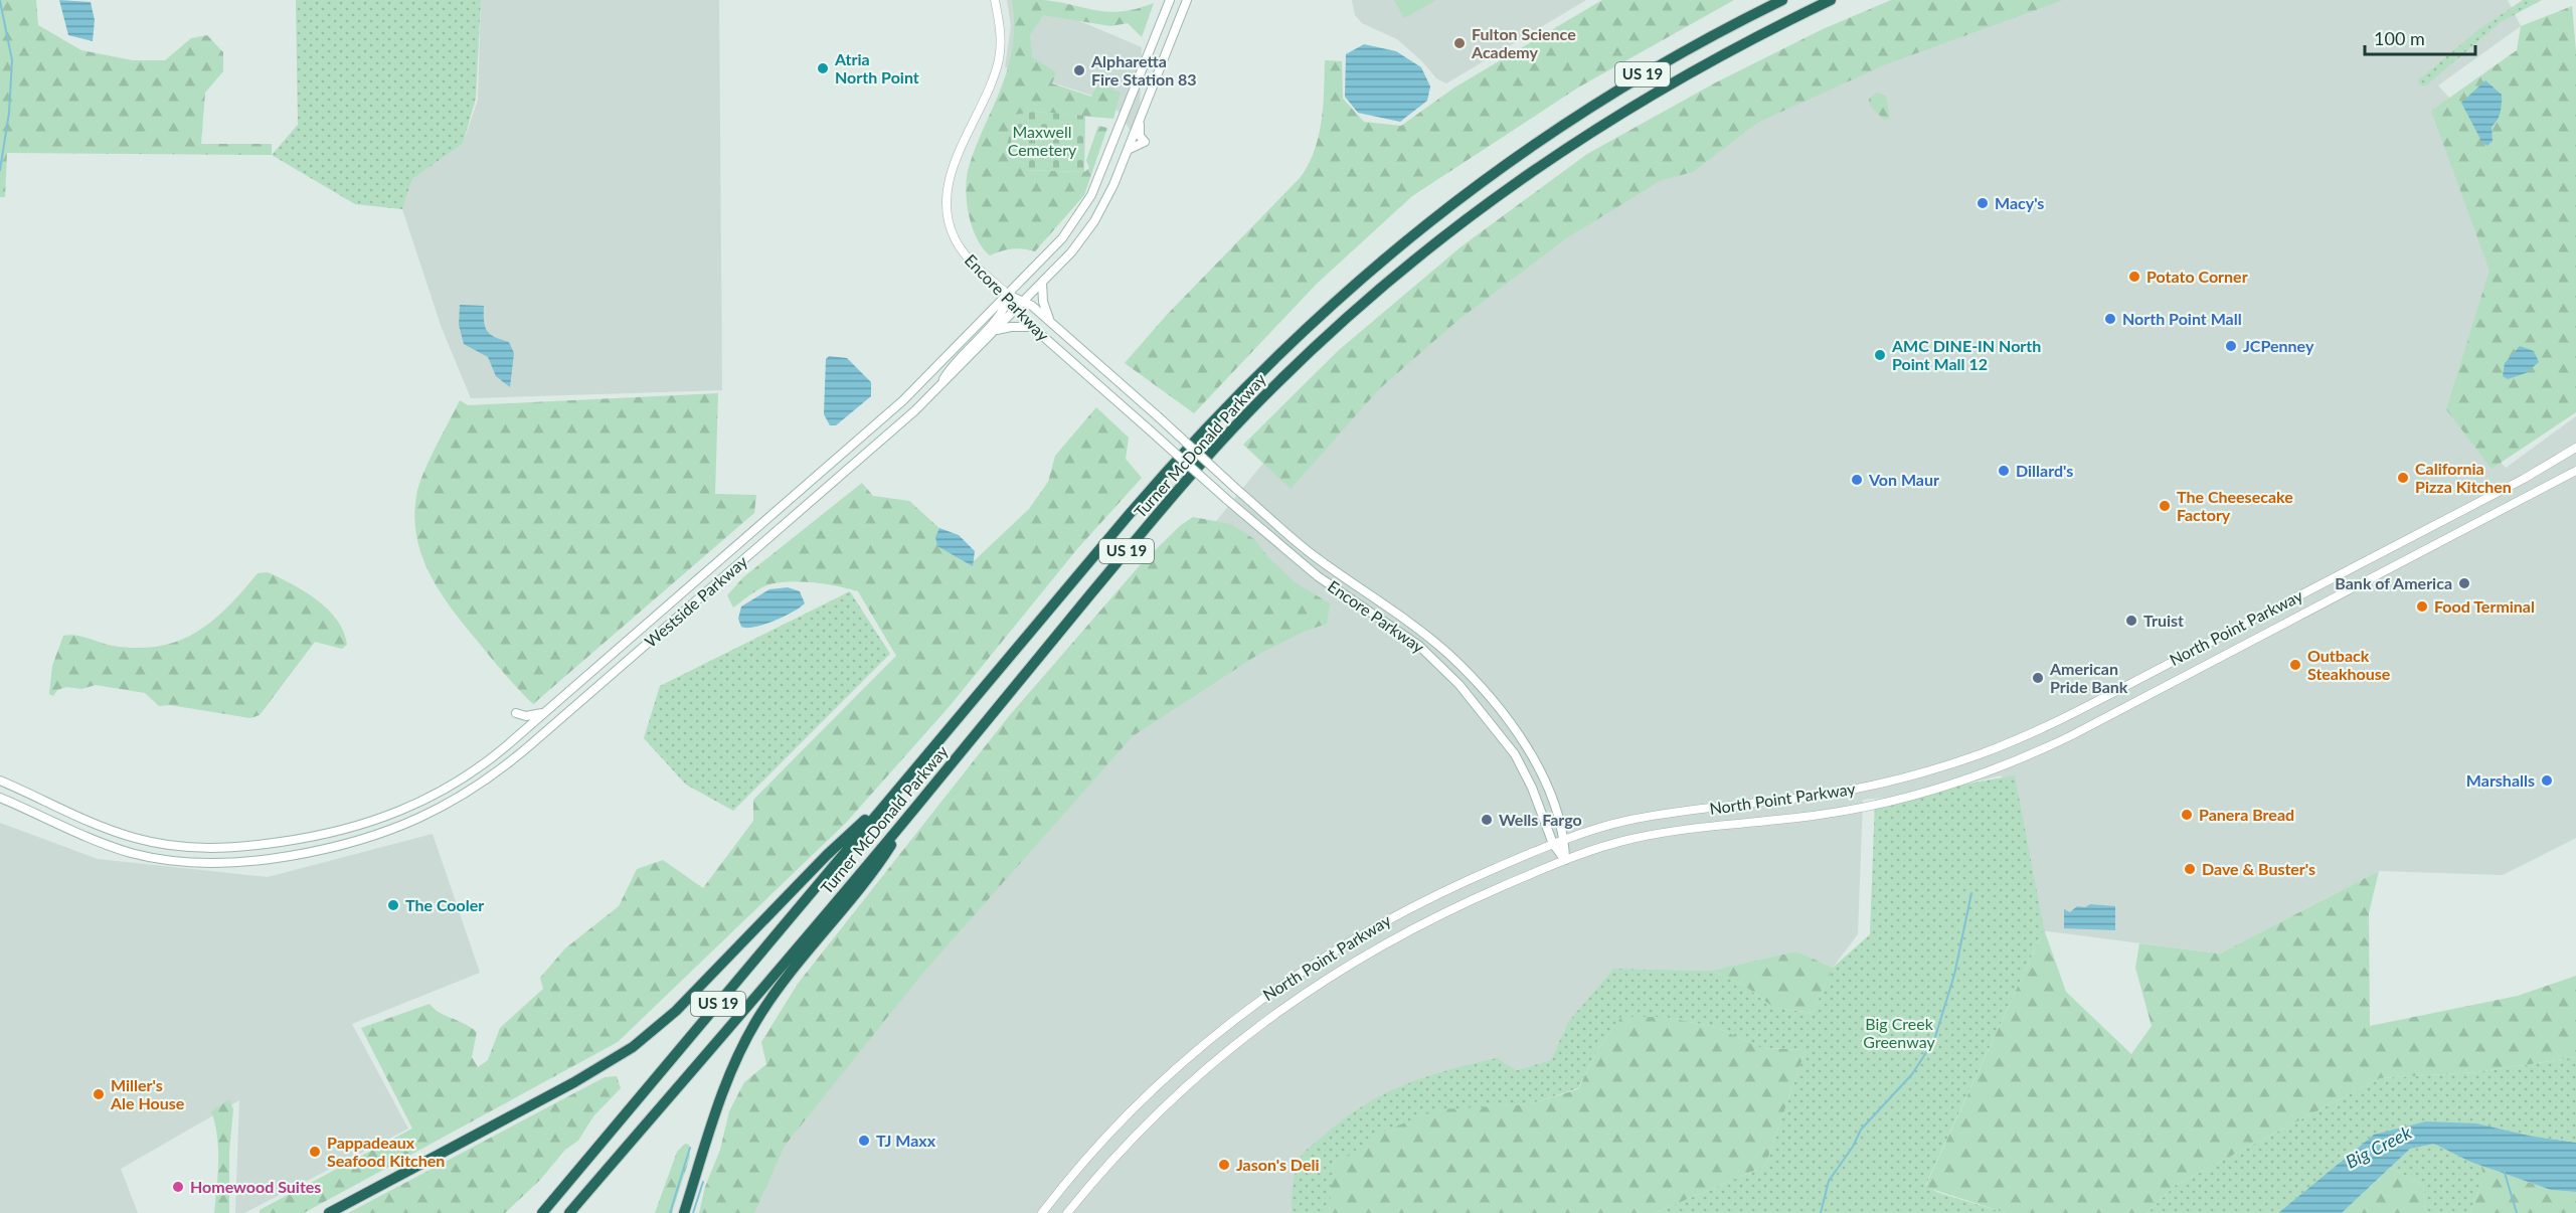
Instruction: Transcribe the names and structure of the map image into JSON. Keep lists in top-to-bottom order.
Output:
{
  "streets": {
    "highway": ["US 19", "Turner McDonald Parkway"],
    "main road": ["Encore Parkway", "Westside Parkway"],
    "street": ["North Point Parkway"]
  },
  "crossings": [
    ["Encore Parkway", "Westside Parkway"],
    ["Encore Parkway", "North Point Parkway"]
  ],
  "water": ["Big Creek"],
  "parks": ["Maxwell Cemetery", "Big Creek Greenway"],
  "places": [
    "Fulton Science Academy",
    "Atria North Point",
    "Alpharetta Fire Station 83",
    "Macy's",
    "Potato Corner",
    "North Point Mall",
    "JCPenney",
    "AMC DINE-IN North Point Mall 12",
    "Dillard's",
    "California Pizza Kitchen",
    "Von Maur",
    "The Cheesecake Factory",
    "Bank of America",
    "Food Terminal",
    "Truist",
    "Outback Steakhouse",
    "American Pride Bank",
    "Marshalls",
    "Panera Bread",
    "Wells Fargo",
    "Dave & Buster's",
    "The Cooler",
    "Miller's Ale House",
    "TJ Maxx",
    "Pappadeaux Seafood Kitchen",
    "Jason's Deli",
    "Homewood Suites"
  ],
  "scale_bar": "100 m"
}
